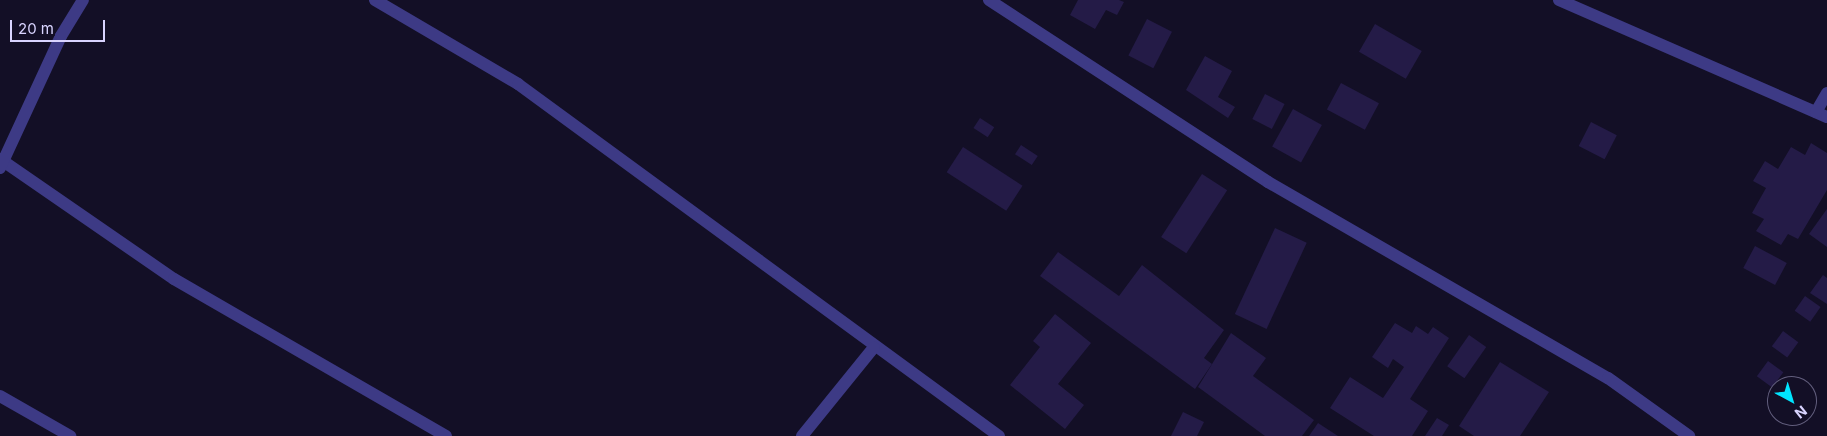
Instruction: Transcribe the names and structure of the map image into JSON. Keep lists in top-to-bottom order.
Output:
{
  "scale_bar": "20 m",
  "north": "bottom right"
}
